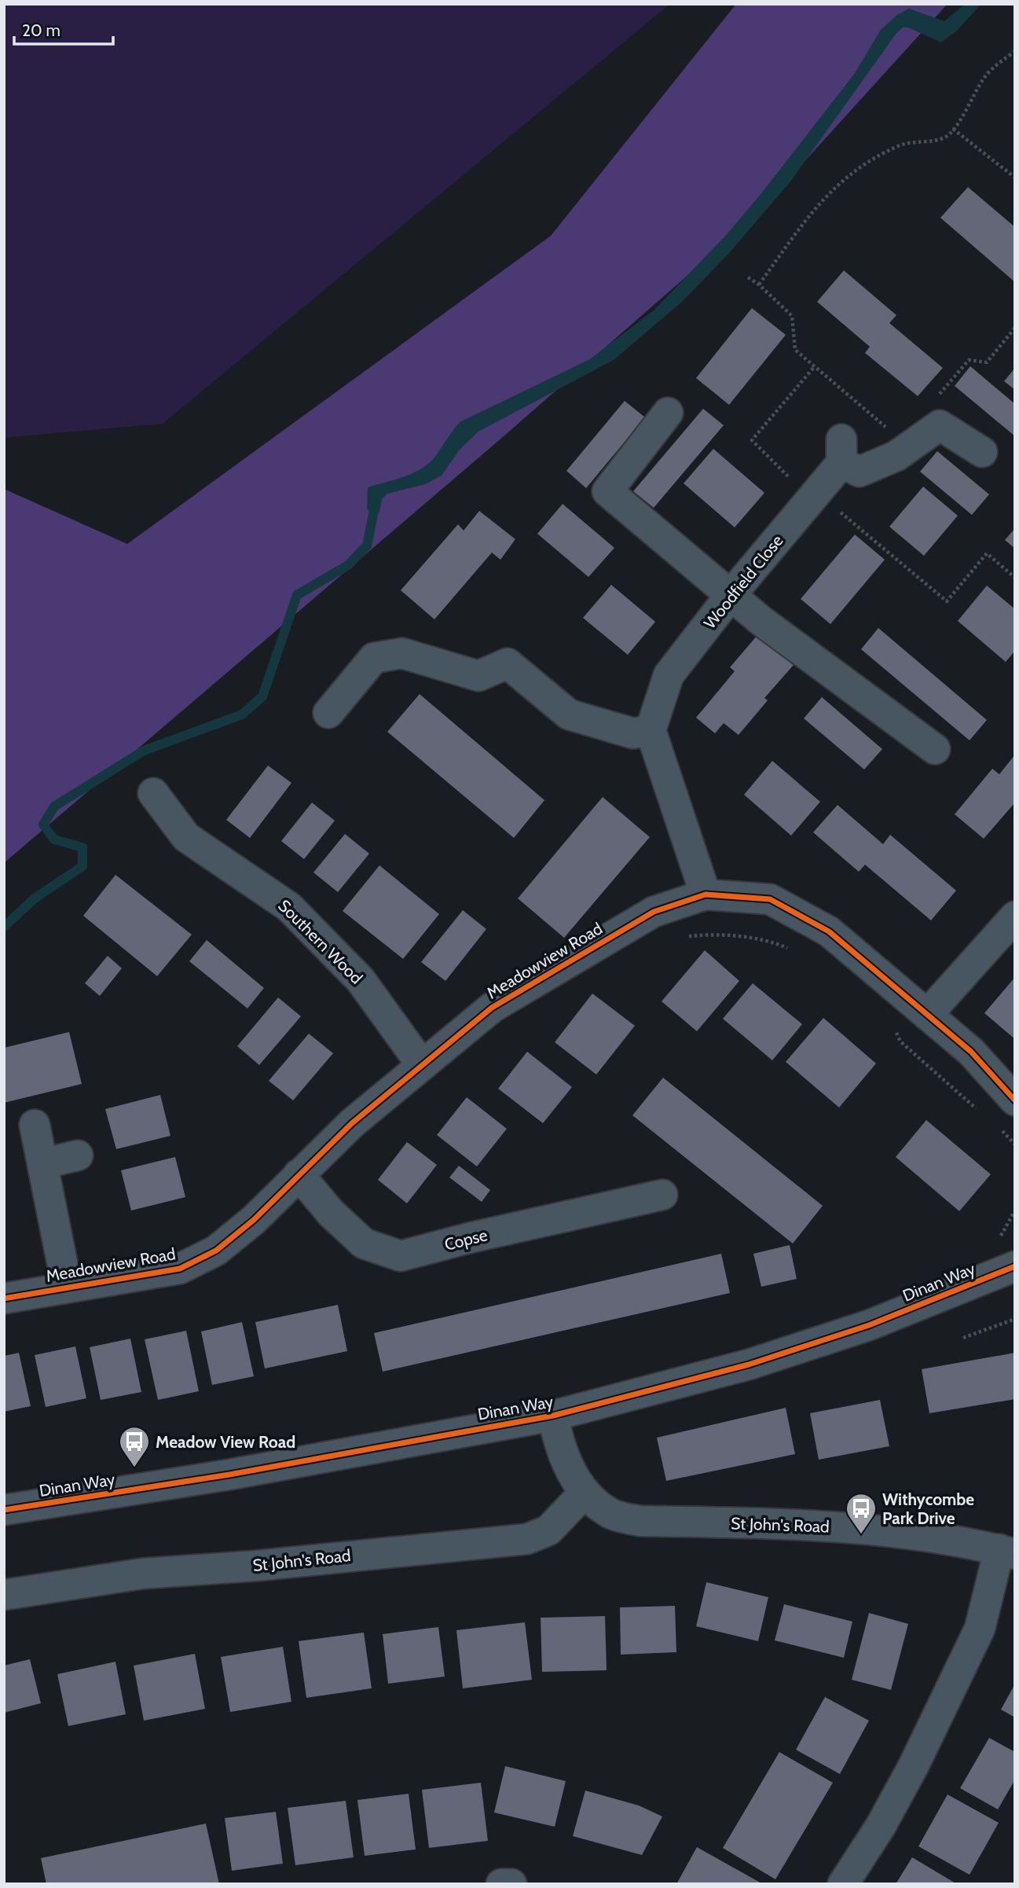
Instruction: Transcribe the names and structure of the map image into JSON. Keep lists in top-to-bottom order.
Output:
{
  "streets": {
    "street": [
      "Woodfield Close",
      "Southern Wood",
      "Meadowview Road",
      "Copse",
      "Dinan Way",
      "St John's Road"
    ]
  },
  "crossings": [
    ["Southern Wood", "Meadowview Road"],
    ["Meadowview Road", "Copse"],
    ["Dinan Way", "St John's Road"]
  ],
  "places": {
    "bus stop": ["Meadow View Road", "Withycombe Park Drive"]
  },
  "scale_bar": "20 m"
}
